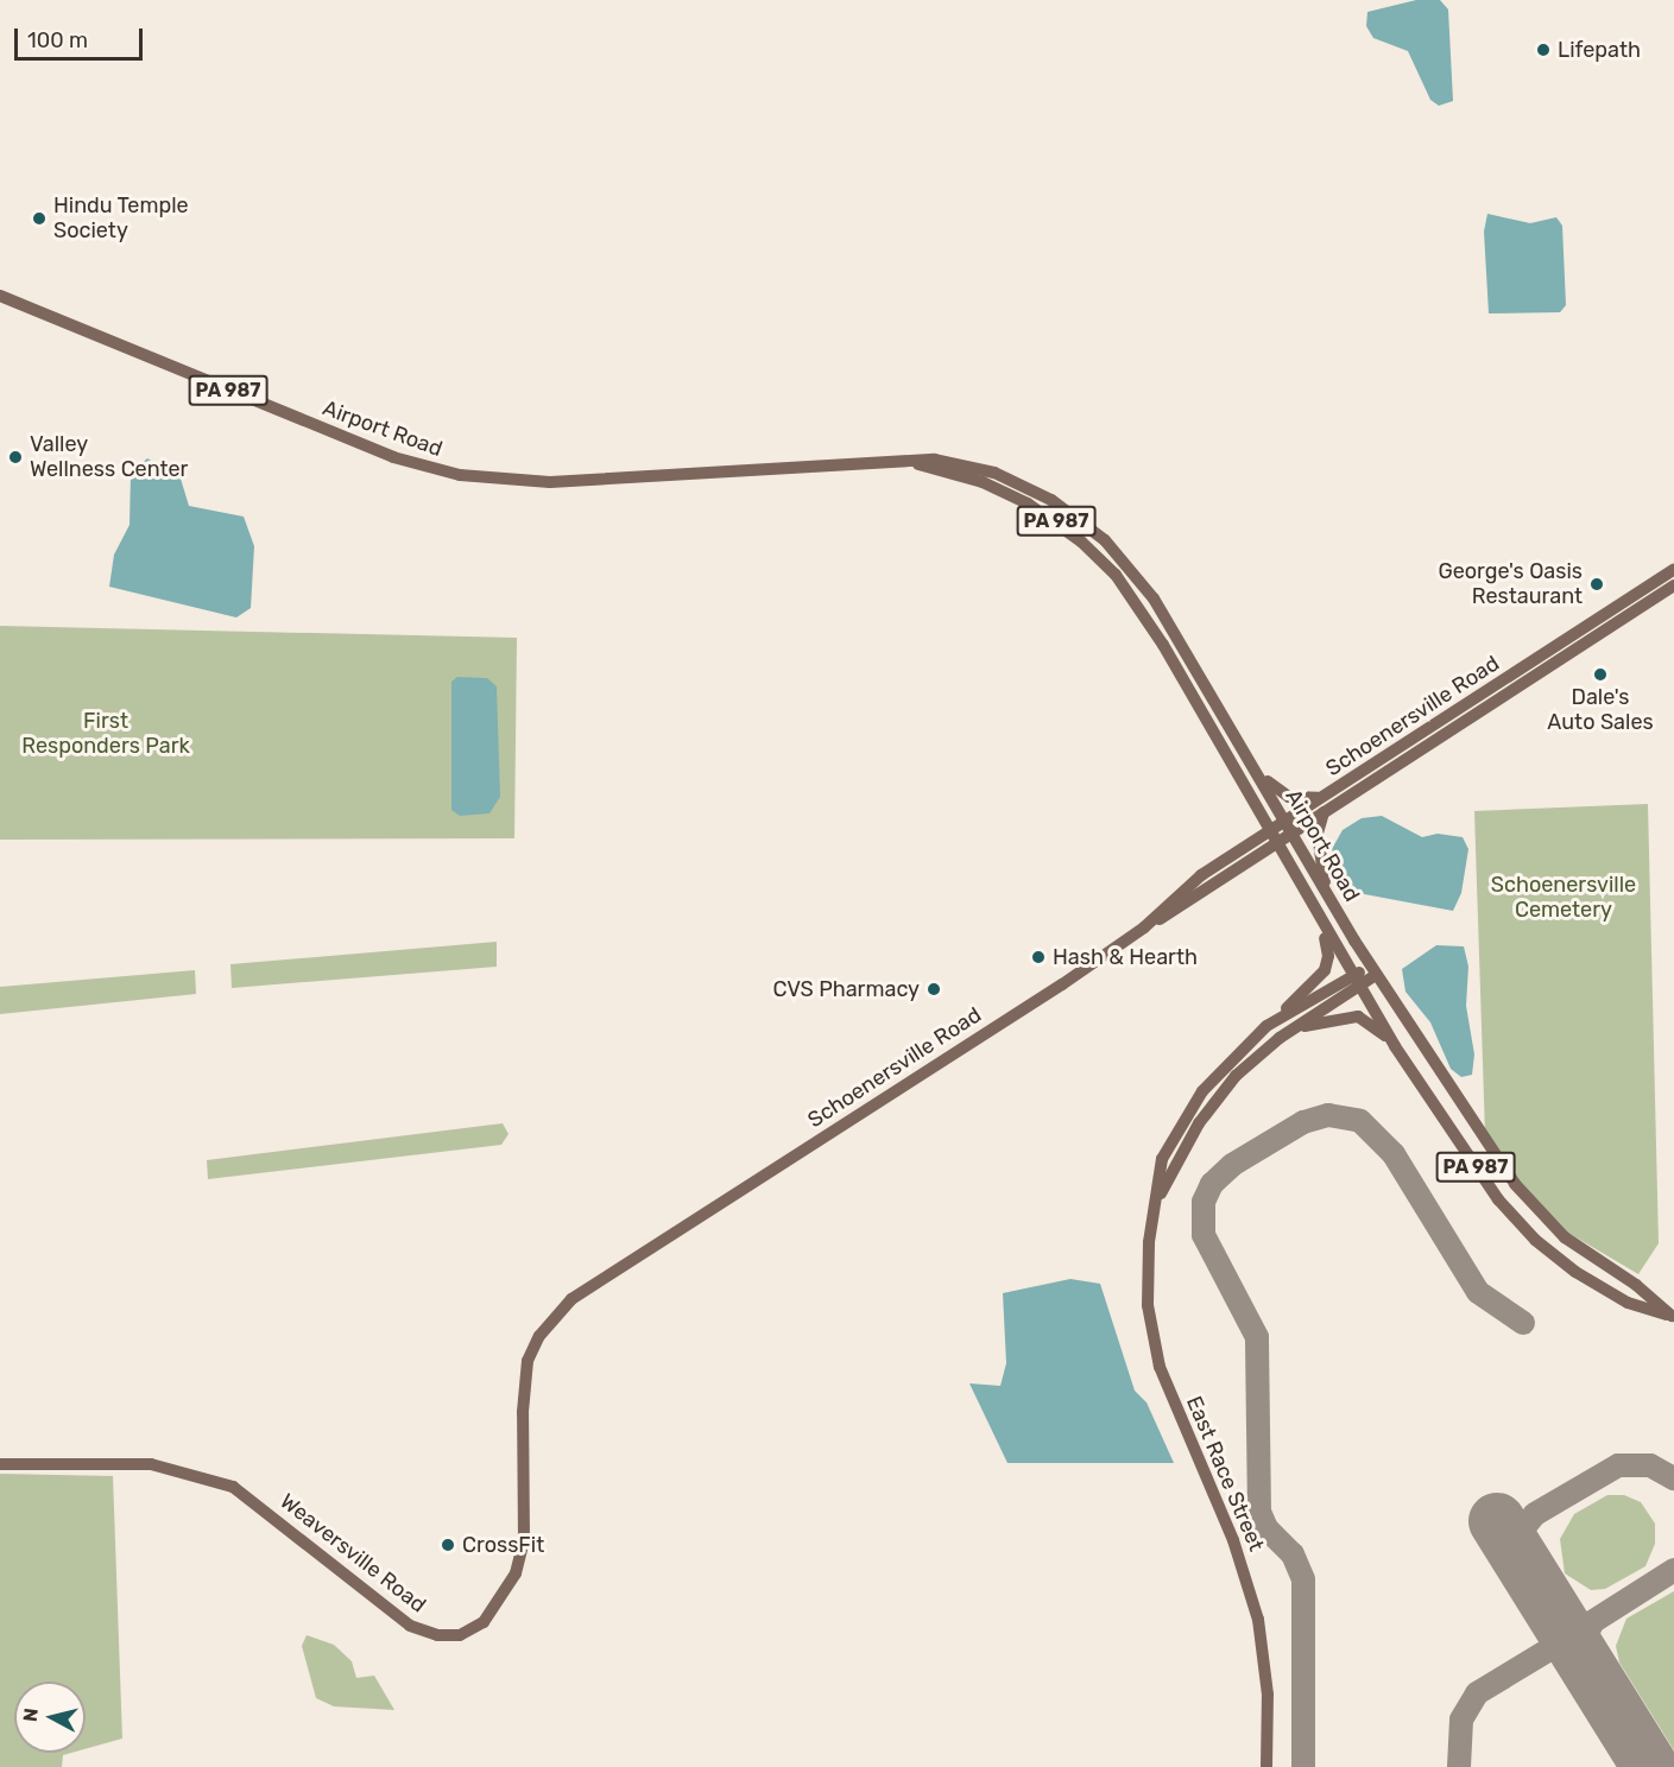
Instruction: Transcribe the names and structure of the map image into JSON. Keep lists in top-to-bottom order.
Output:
{
  "streets": {
    "main road": [
      "PA 987",
      "Airport Road",
      "Schoenersville Road",
      "East Race Street",
      "Weaversville Road"
    ]
  },
  "crossings": [
    ["Airport Road", "Schoenersville Road"],
    ["Airport Road", "East Race Street"],
    ["Schoenersville Road", "Weaversville Road"]
  ],
  "parks": ["First Responders Park", "Schoenersville Cemetery"],
  "places": [
    "Lifepath",
    "Hindu Temple Society",
    "Valley Wellness Center",
    "George's Oasis Restaurant",
    "Dale's Auto Sales",
    "Hash & Hearth",
    "CVS Pharmacy",
    "CrossFit"
  ],
  "scale_bar": "100 m",
  "north": "left"
}
